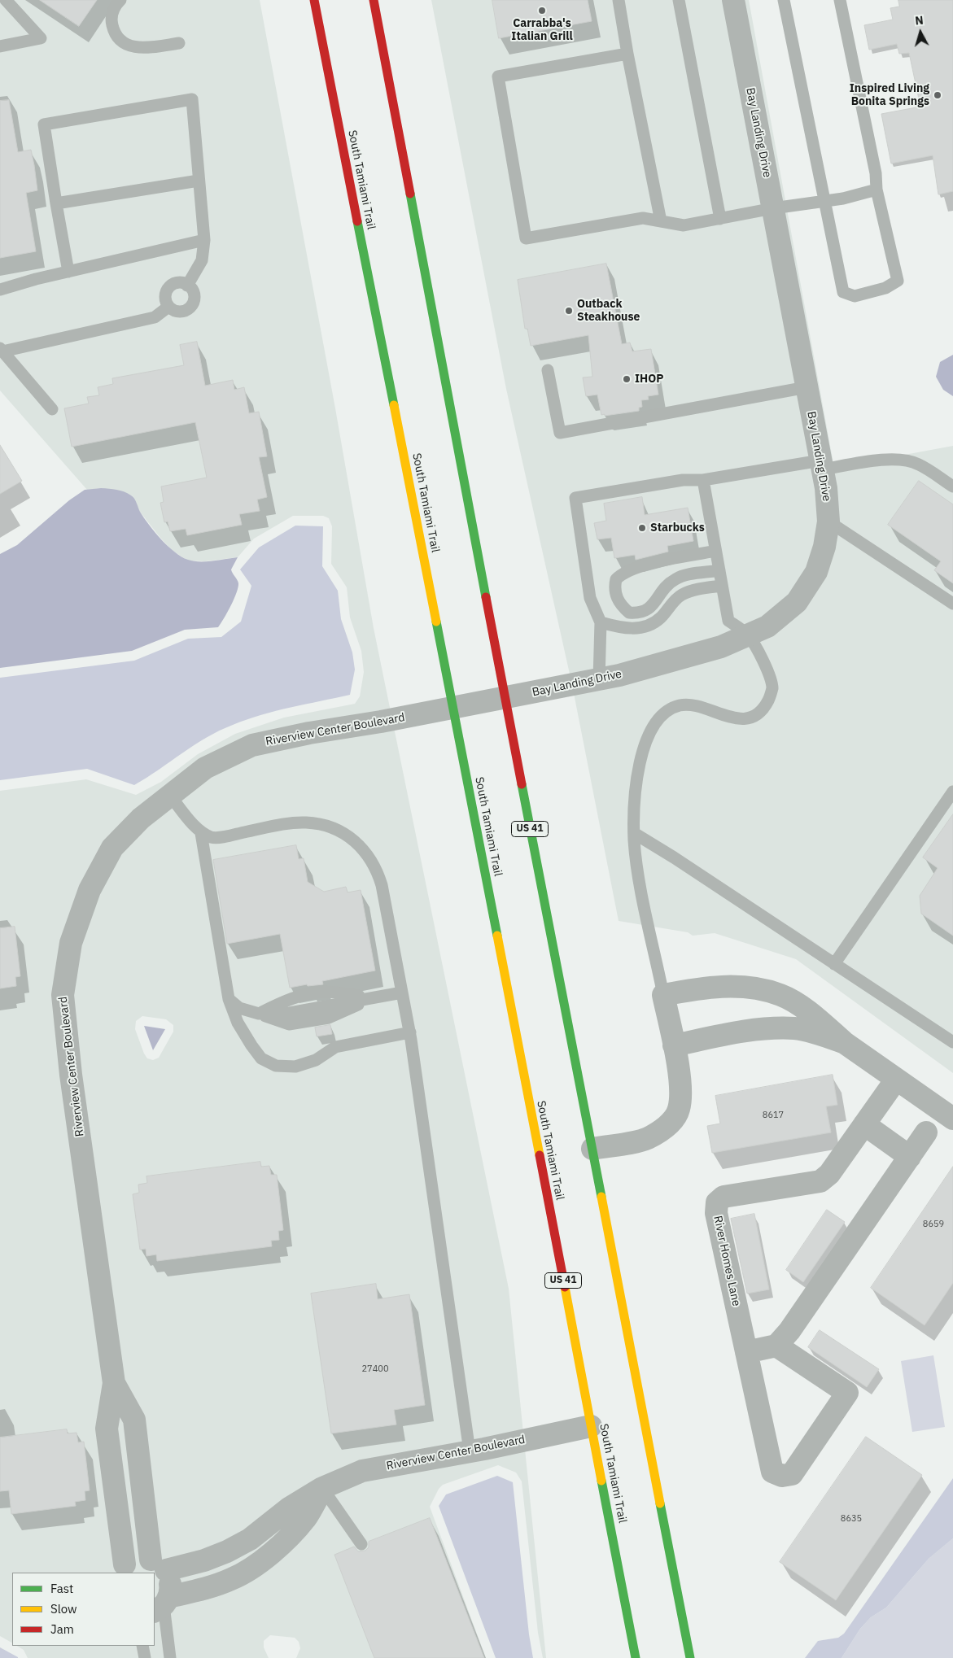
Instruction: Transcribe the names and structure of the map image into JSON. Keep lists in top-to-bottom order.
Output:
{
  "streets": {
    "main road": ["South Tamiami Trail", "US 41"],
    "street": ["Bay Landing Drive", "Riverview Center Boulevard", "River Homes Lane"]
  },
  "crossings": [
    ["Bay Landing Drive", "Riverview Center Boulevard"],
    ["Bay Landing Drive", "US 41"],
    ["South Tamiami Trail", "Riverview Center Boulevard"],
    ["Riverview Center Boulevard", "US 41"]
  ],
  "places": [
    "Carrabba's Italian Grill",
    "Inspired Living Bonita Springs",
    "Outback Steakhouse",
    "IHOP",
    "Starbucks"
  ],
  "house_numbers": [
    "8617",
    "8659",
    "27400",
    "8635"
  ],
  "legend": ["Fast", "Slow", "Jam"],
  "north": "top"
}
